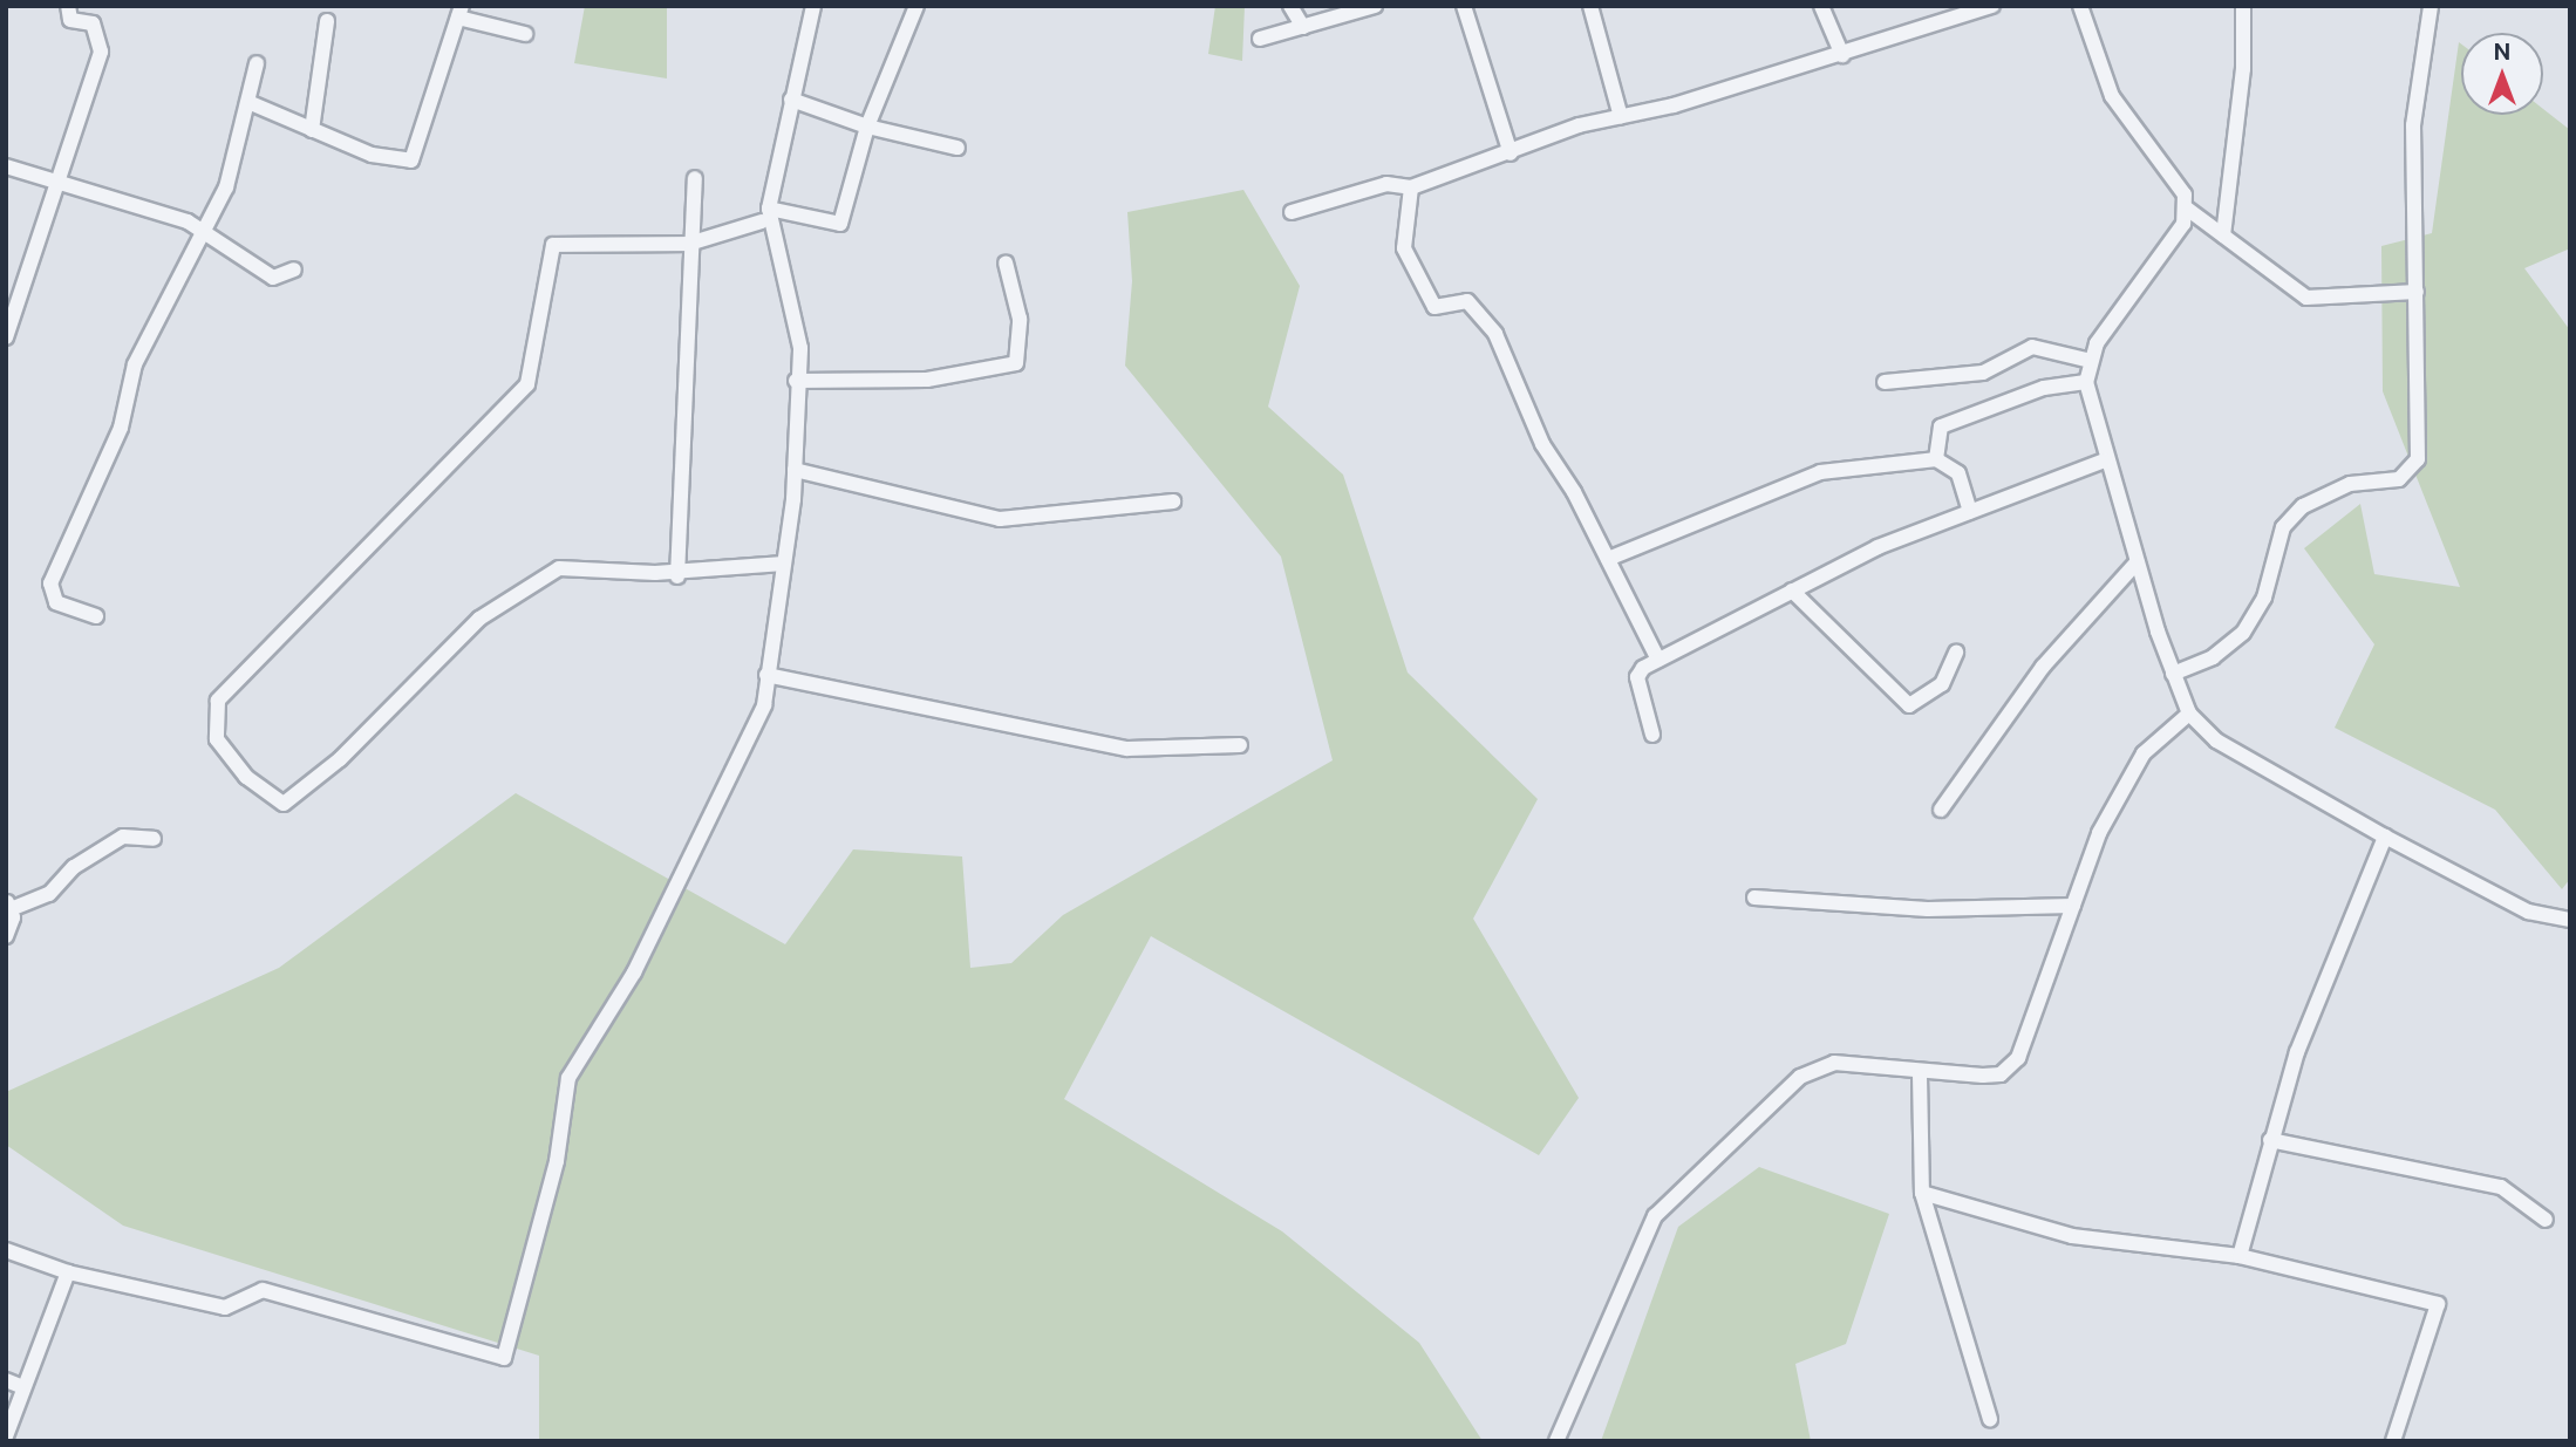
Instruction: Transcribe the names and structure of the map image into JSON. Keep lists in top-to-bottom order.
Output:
{
  "north": "top"
}
